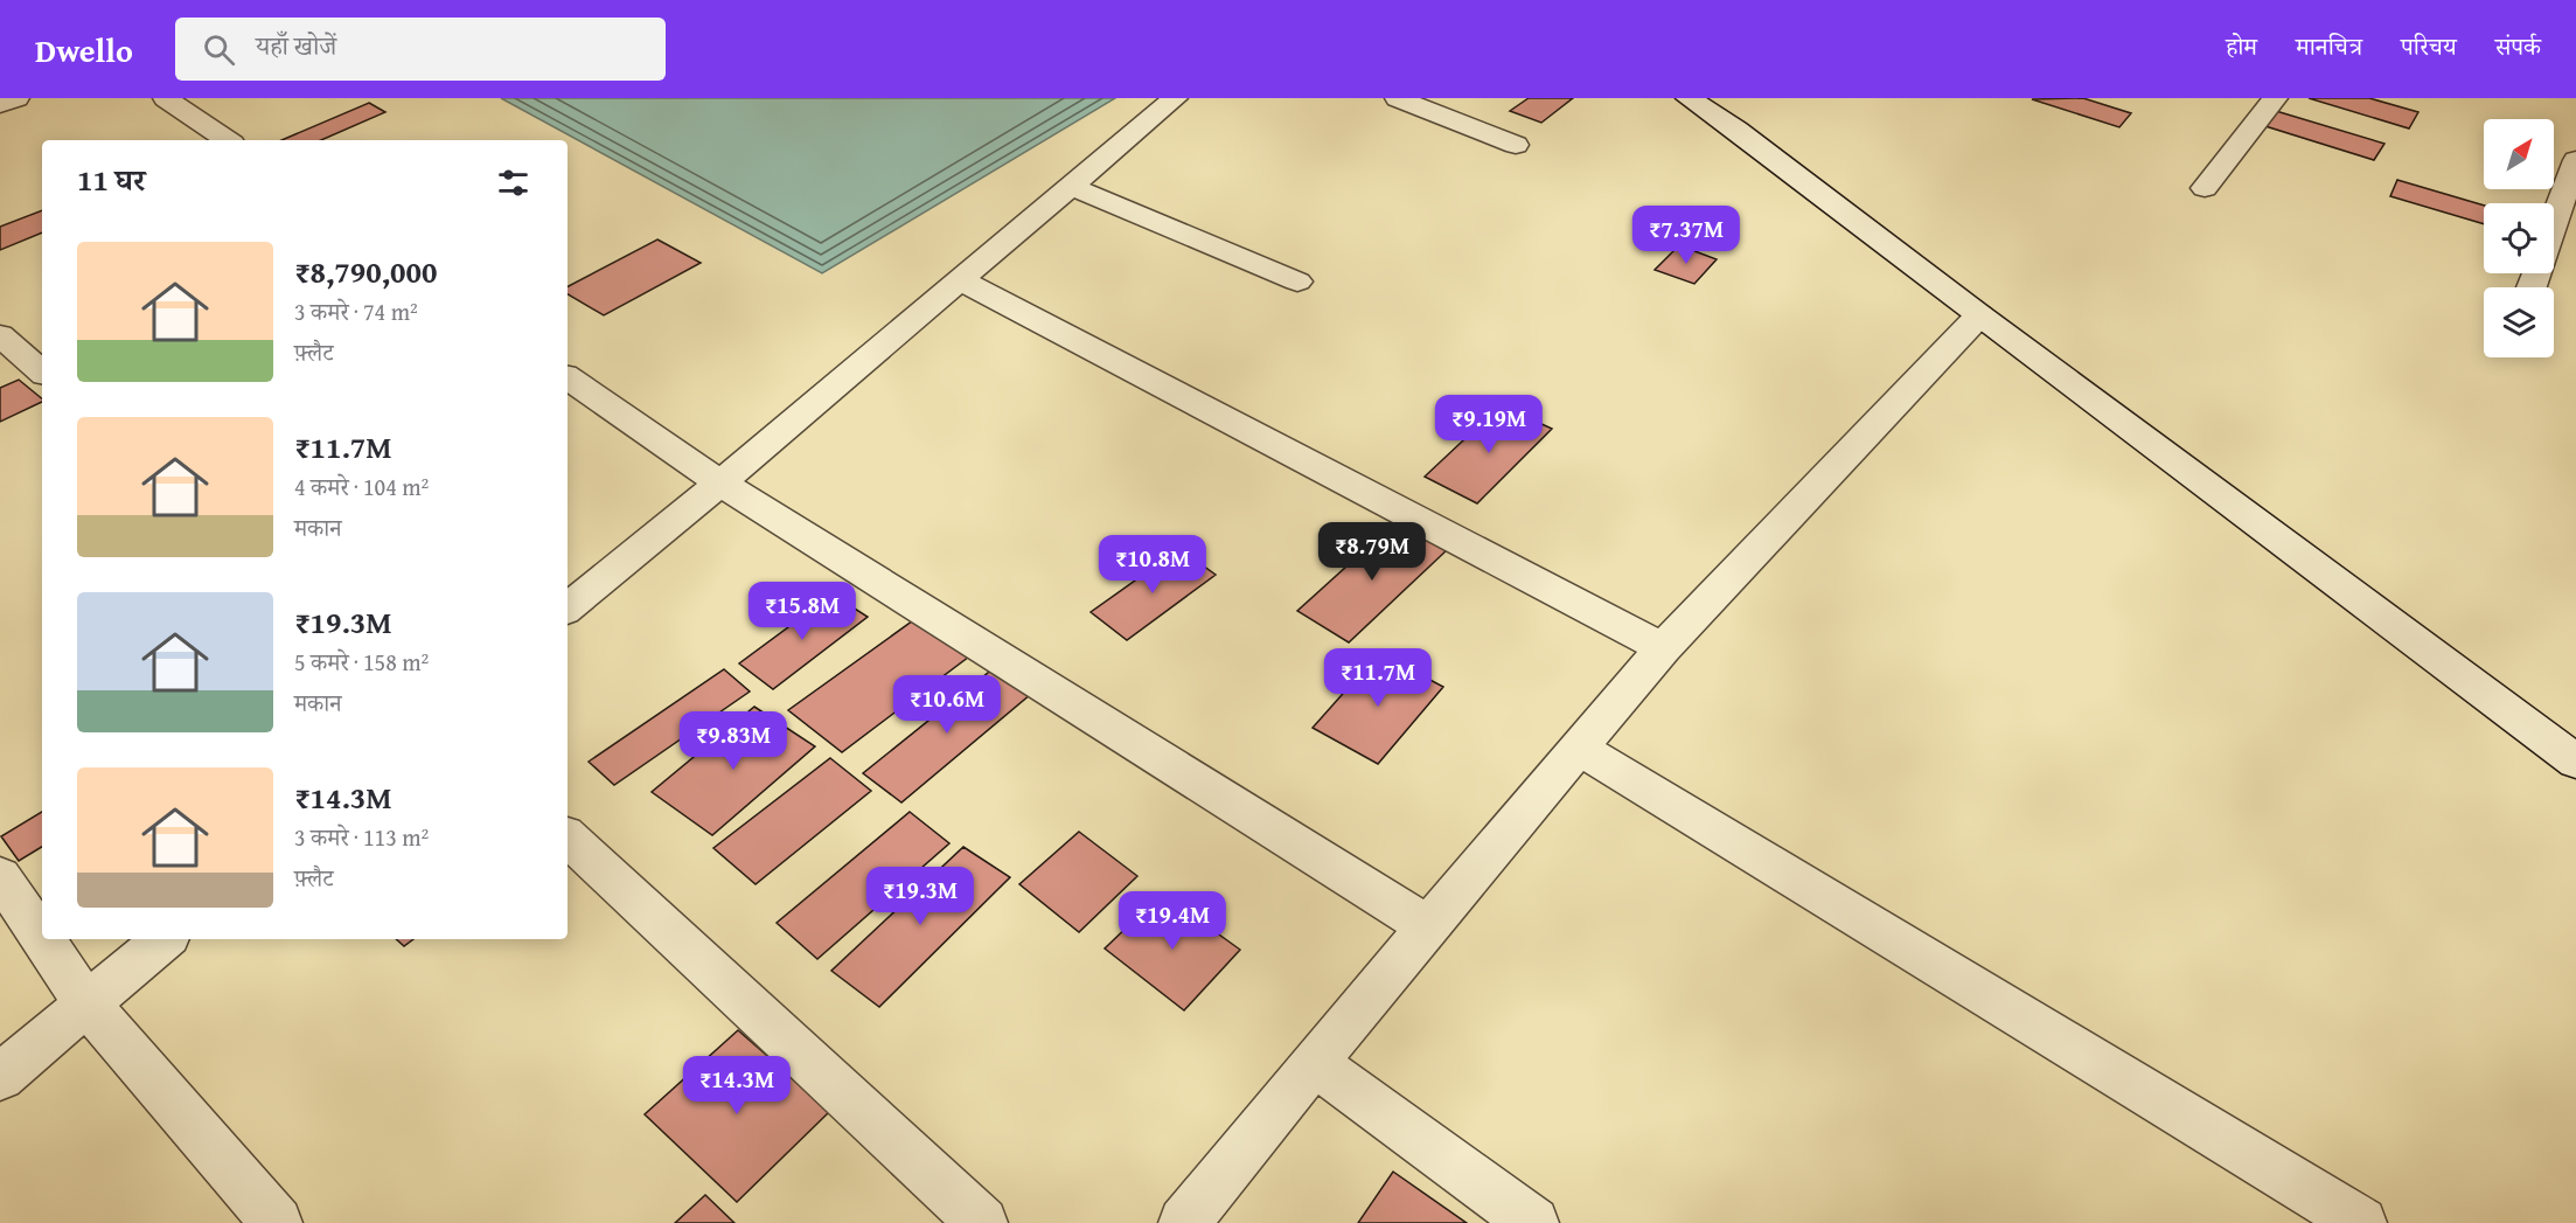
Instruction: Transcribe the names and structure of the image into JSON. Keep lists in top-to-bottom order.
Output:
{
  "north": "top right",
  "page": {
    "header": "Dwello",
    "search": "यहाँ खोजें",
    "nav": [
      "होम",
      "मानचित्र",
      "परिचय",
      "संपर्क"
    ],
    "heading": "11 घर",
    "price": [
      "₹7.37M",
      "₹9.19M",
      "₹8.79M",
      "₹10.8M",
      "₹15.8M",
      "₹11.7M",
      "₹10.6M",
      "₹9.83M",
      "₹19.3M",
      "₹19.4M",
      "₹14.3M"
    ],
    "list": [
      {
        "name": "₹8,790,000",
        "note": "3 कमरे · 74 m² · फ़्लैट"
      },
      {
        "name": "₹11.7M",
        "note": "4 कमरे · 104 m² · मकान"
      },
      {
        "name": "₹19.3M",
        "note": "5 कमरे · 158 m² · मकान"
      },
      {
        "name": "₹14.3M",
        "note": "3 कमरे · 113 m² · फ़्लैट"
      }
    ]
  }
}
